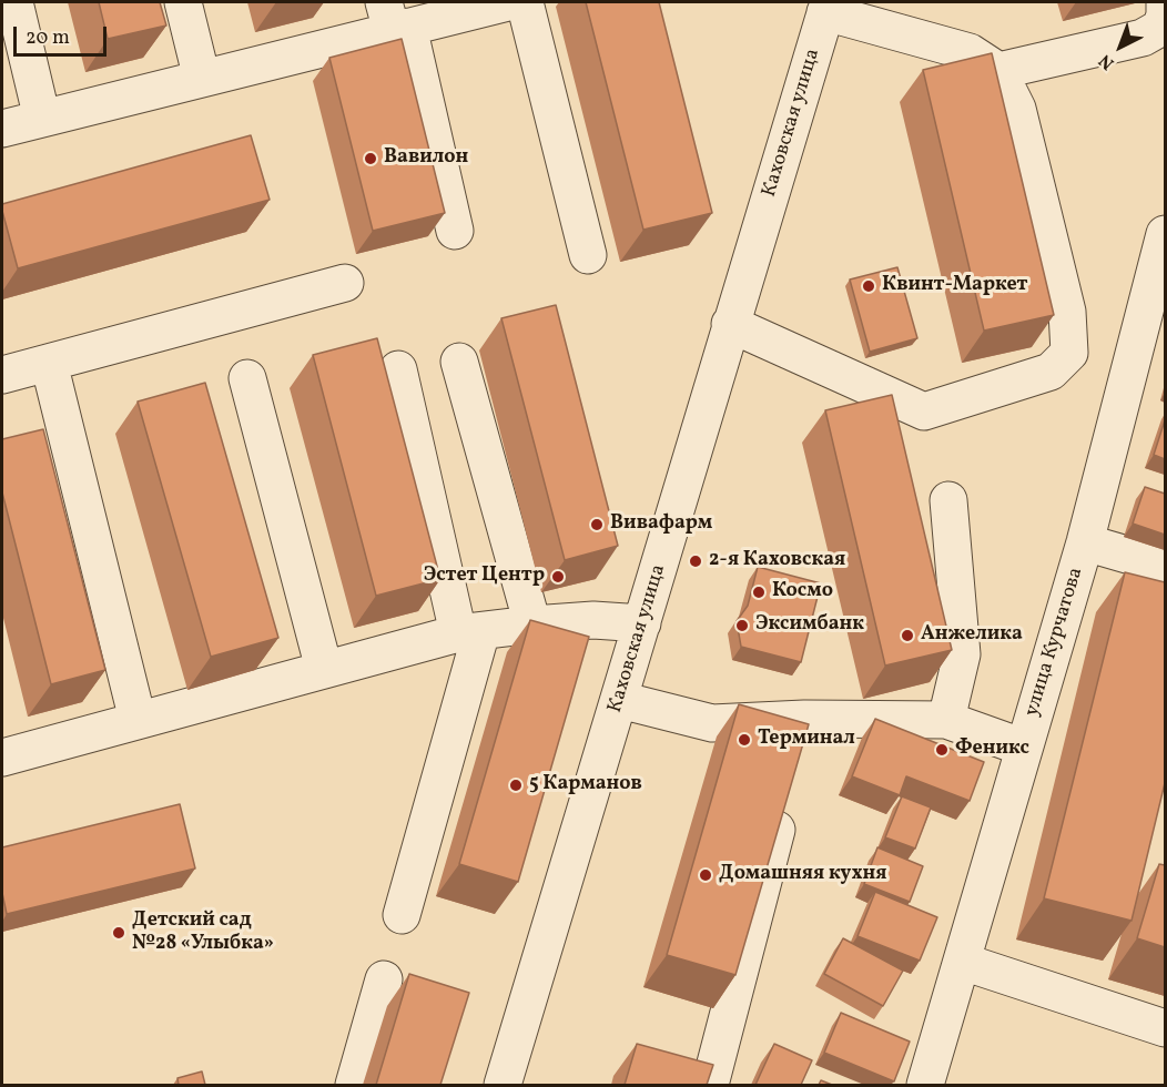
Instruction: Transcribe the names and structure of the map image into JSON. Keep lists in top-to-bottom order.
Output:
{
  "streets": {
    "street": ["Каховская улица", "улица Курчатова"]
  },
  "places": [
    "Вавилон",
    "Квинт-Маркет",
    "Вивафарм",
    "2-я Каховская",
    "Эстет Центр",
    "Космо",
    "Эксимбанк",
    "Анжелика",
    "Терминал",
    "Феникс",
    "5 Карманов",
    "Домашняя кухня",
    "Детский сад №28 «Улыбка»"
  ],
  "scale_bar": "20 m",
  "north": "bottom left"
}
